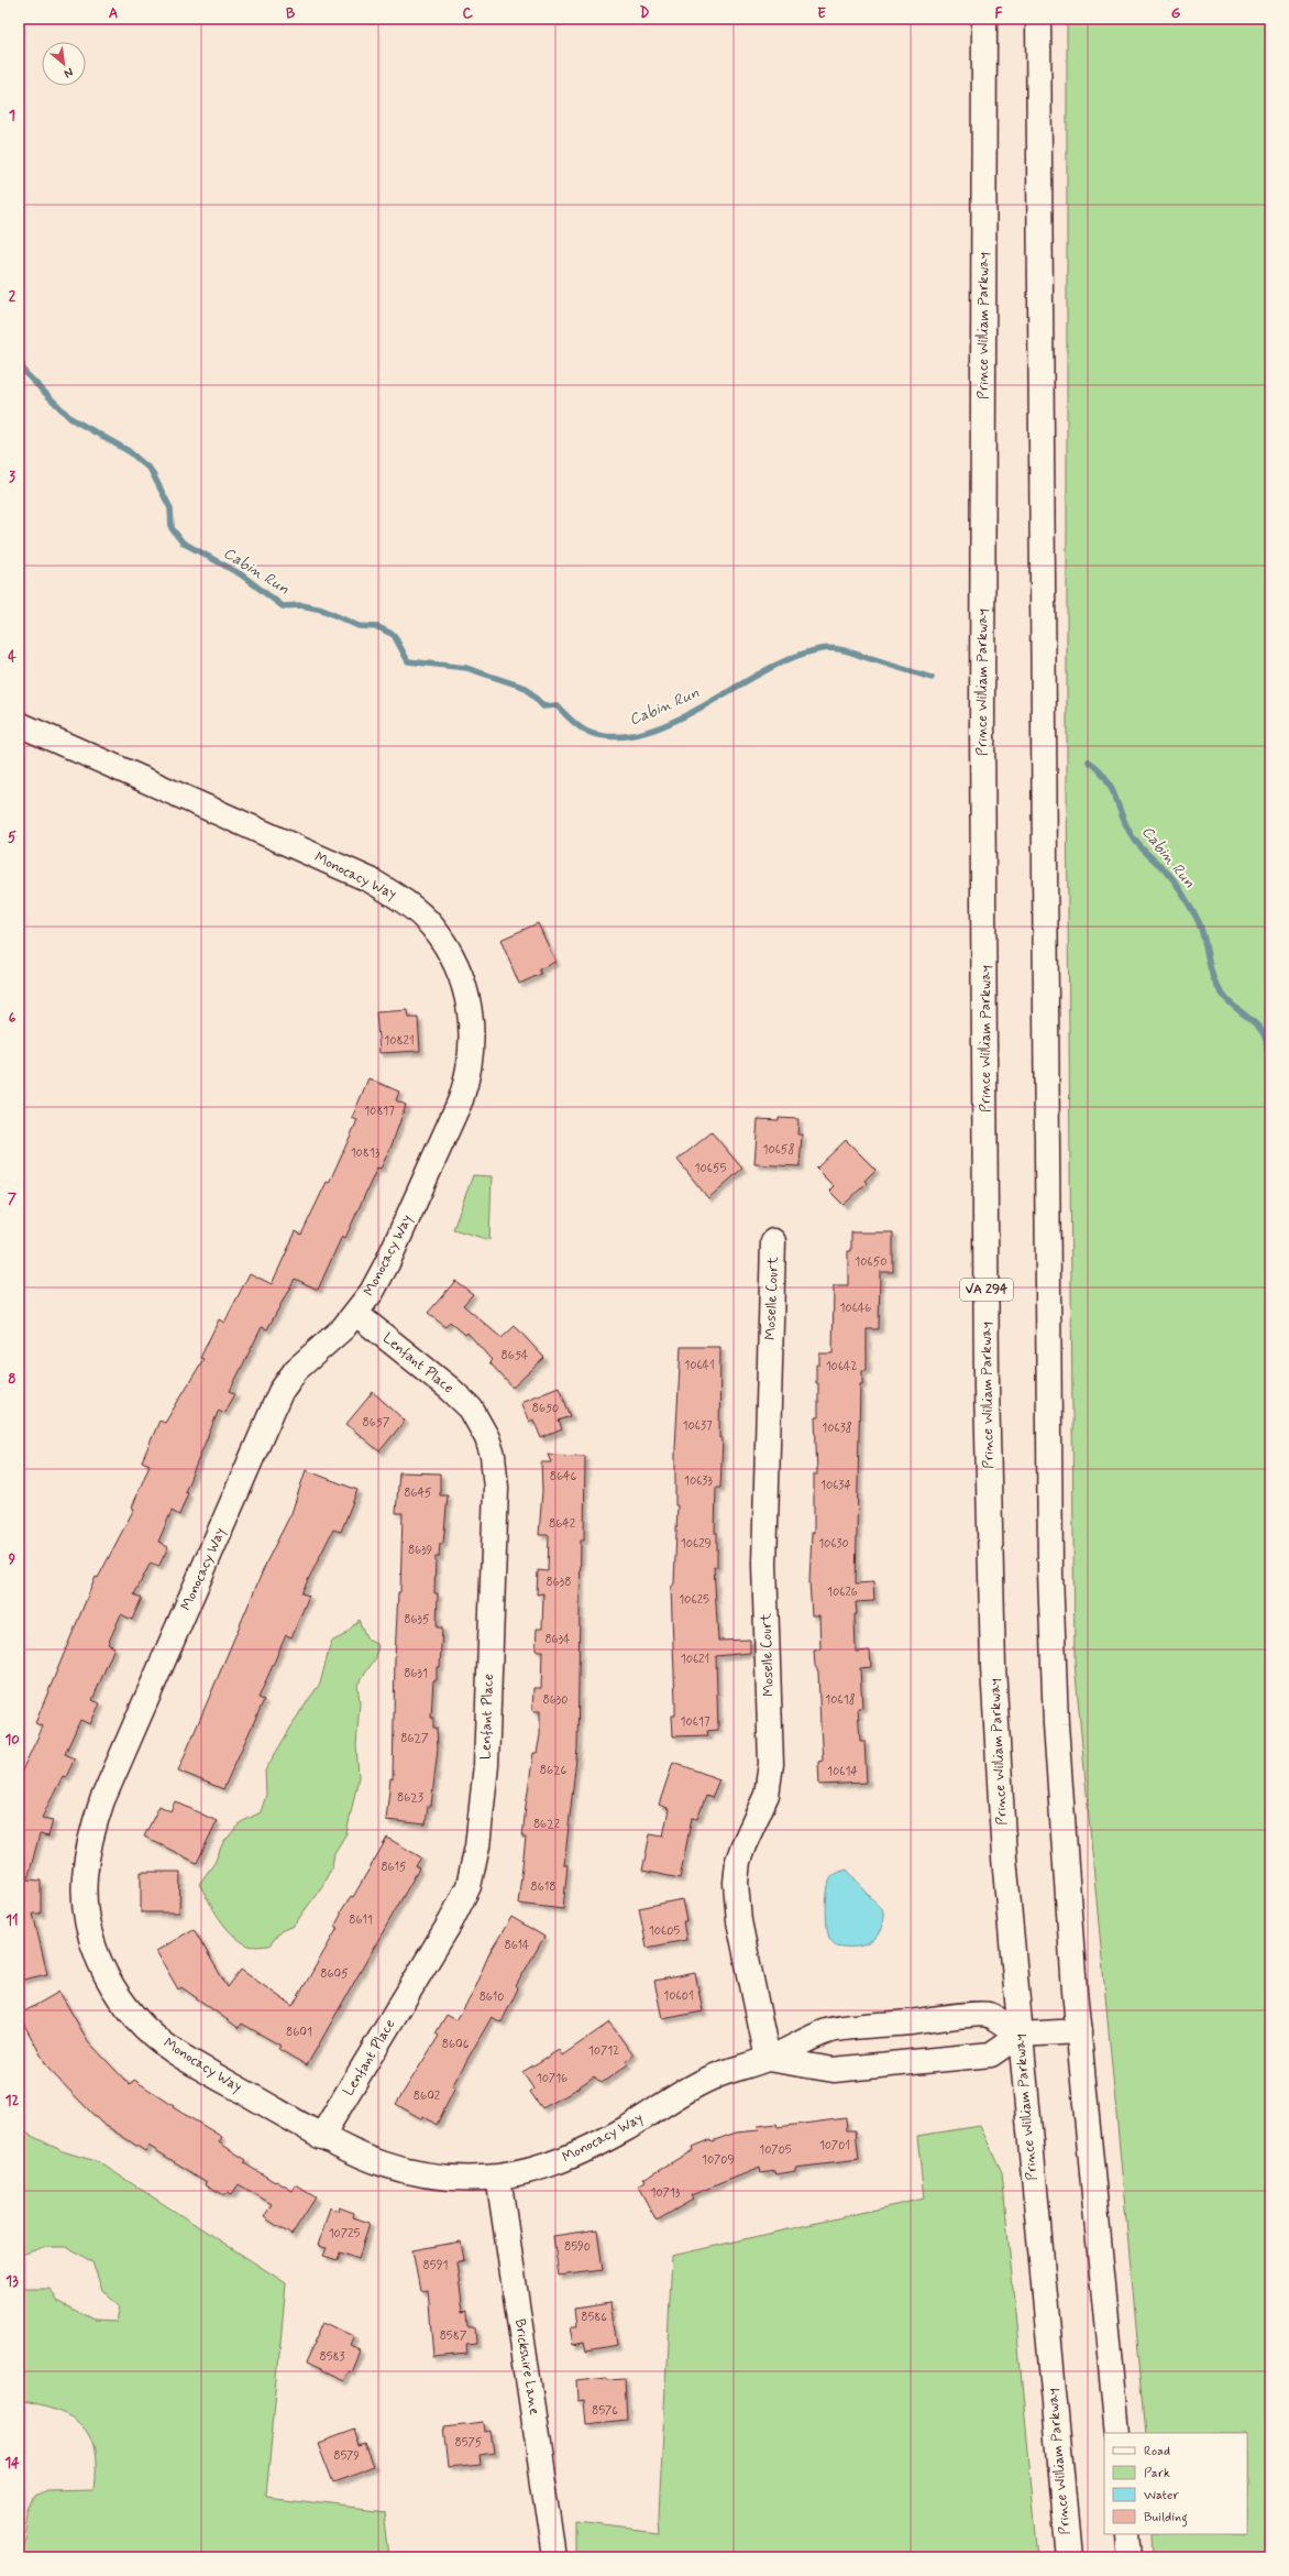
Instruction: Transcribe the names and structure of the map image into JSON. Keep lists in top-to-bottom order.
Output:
{
  "streets": {
    "main road": [
      "Prince William Parkway",
      "Monocacy Way",
      "VA 294",
      "Moselle Court",
      "Lenfant Place",
      "Brickshire Lane"
    ]
  },
  "crossings": [
    ["Prince William Parkway", "Monocacy Way"],
    ["Monocacy Way", "Moselle Court"],
    ["Monocacy Way", "Lenfant Place"],
    ["Monocacy Way", "Brickshire Lane"]
  ],
  "water": ["Cabin Run"],
  "house_numbers": [
    "10821",
    "10817",
    "10658",
    "10813",
    "10655",
    "10650",
    "10646",
    "8654",
    "10641",
    "10642",
    "8650",
    "8657",
    "10637",
    "10638",
    "8646",
    "10633",
    "10634",
    "8645",
    "8642",
    "10629",
    "10630",
    "8639",
    "8638",
    "10626",
    "10625",
    "8635",
    "8634",
    "10621",
    "8631",
    "8630",
    "10618",
    "10617",
    "8627",
    "8626",
    "10614",
    "8623",
    "8622",
    "8615",
    "8618",
    "8611",
    "10605",
    "8614",
    "8605",
    "10601",
    "8610",
    "8601",
    "8606",
    "10712",
    "10716",
    "8602",
    "10701",
    "10705",
    "10709",
    "10713",
    "10725",
    "8590",
    "8591",
    "8586",
    "8587",
    "8583",
    "8576",
    "8575",
    "8579"
  ],
  "legend": [
    "Road",
    "Park",
    "Water",
    "Building"
  ],
  "north": "bottom right",
  "grid": {
    "columns": [
      "A",
      "B",
      "C",
      "D",
      "E",
      "F",
      "G"
    ],
    "rows": [
      "1",
      "2",
      "3",
      "4",
      "5",
      "6",
      "7",
      "8",
      "9",
      "10",
      "11",
      "12",
      "13",
      "14"
    ]
  }
}
